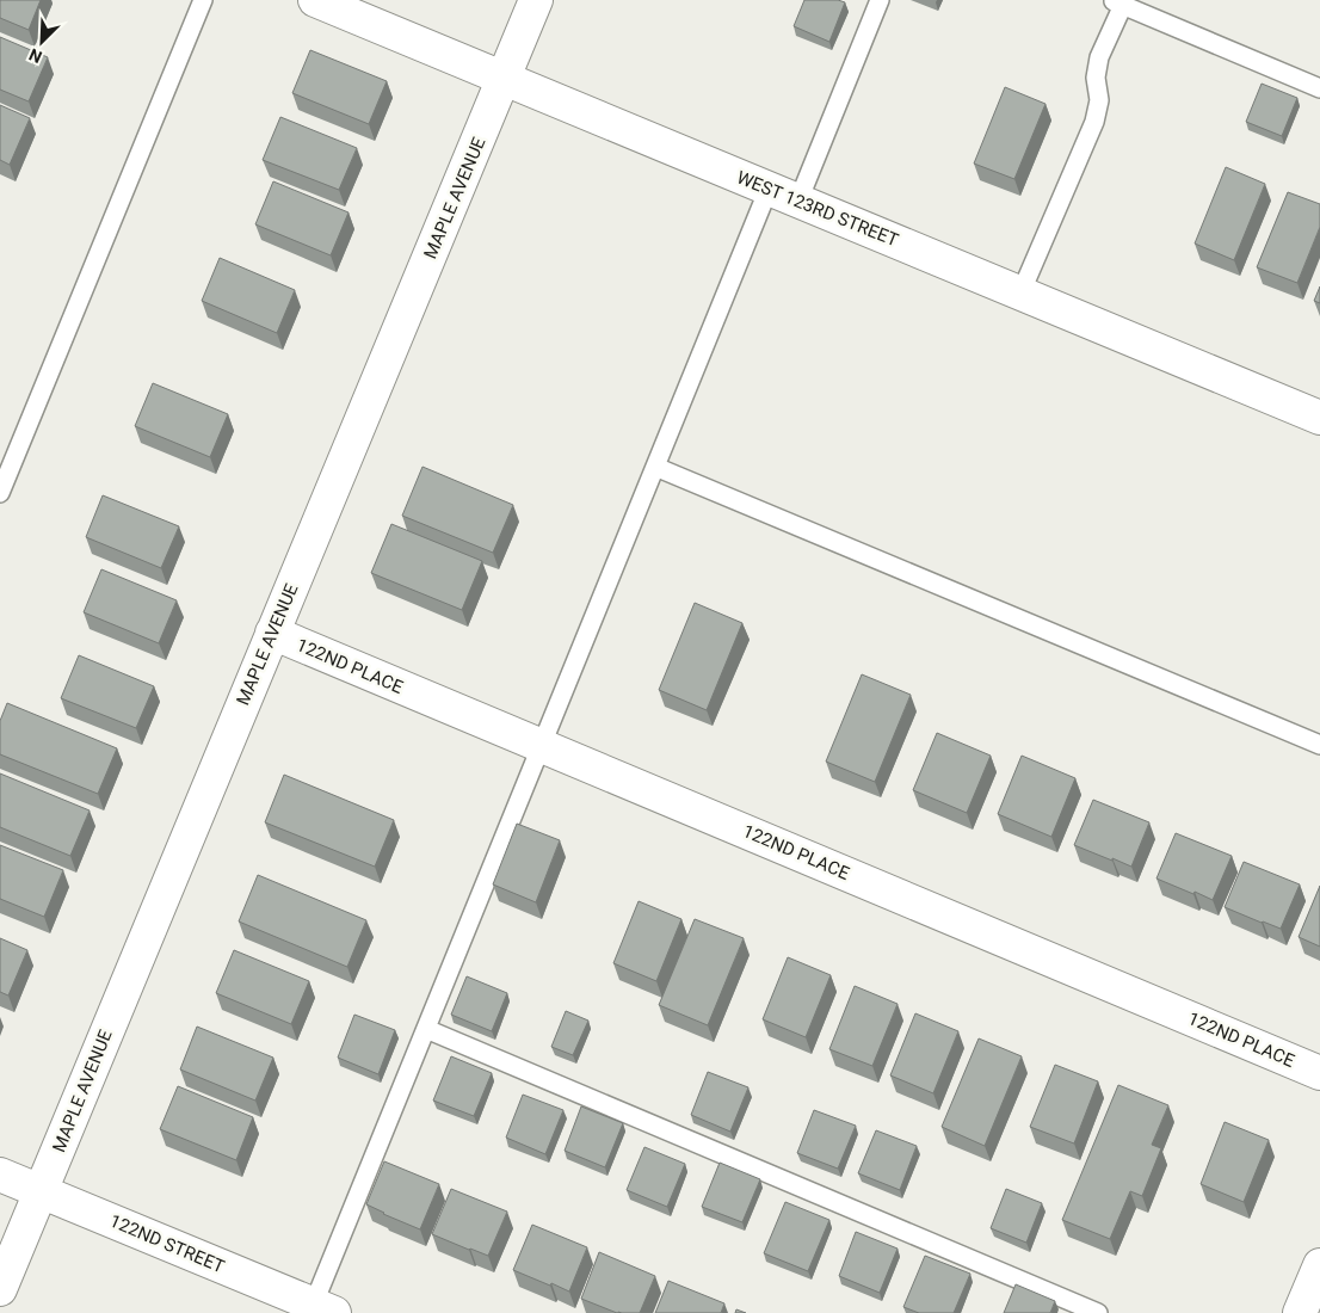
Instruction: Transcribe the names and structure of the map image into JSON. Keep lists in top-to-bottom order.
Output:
{
  "streets": {
    "street": [
      "MAPLE AVENUE",
      "WEST 123RD STREET",
      "122ND PLACE",
      "122ND STREET"
    ]
  },
  "crossings": [
    ["MAPLE AVENUE", "WEST 123RD STREET"],
    ["MAPLE AVENUE", "122ND PLACE"],
    ["MAPLE AVENUE", "122ND STREET"]
  ],
  "north": "bottom left"
}
